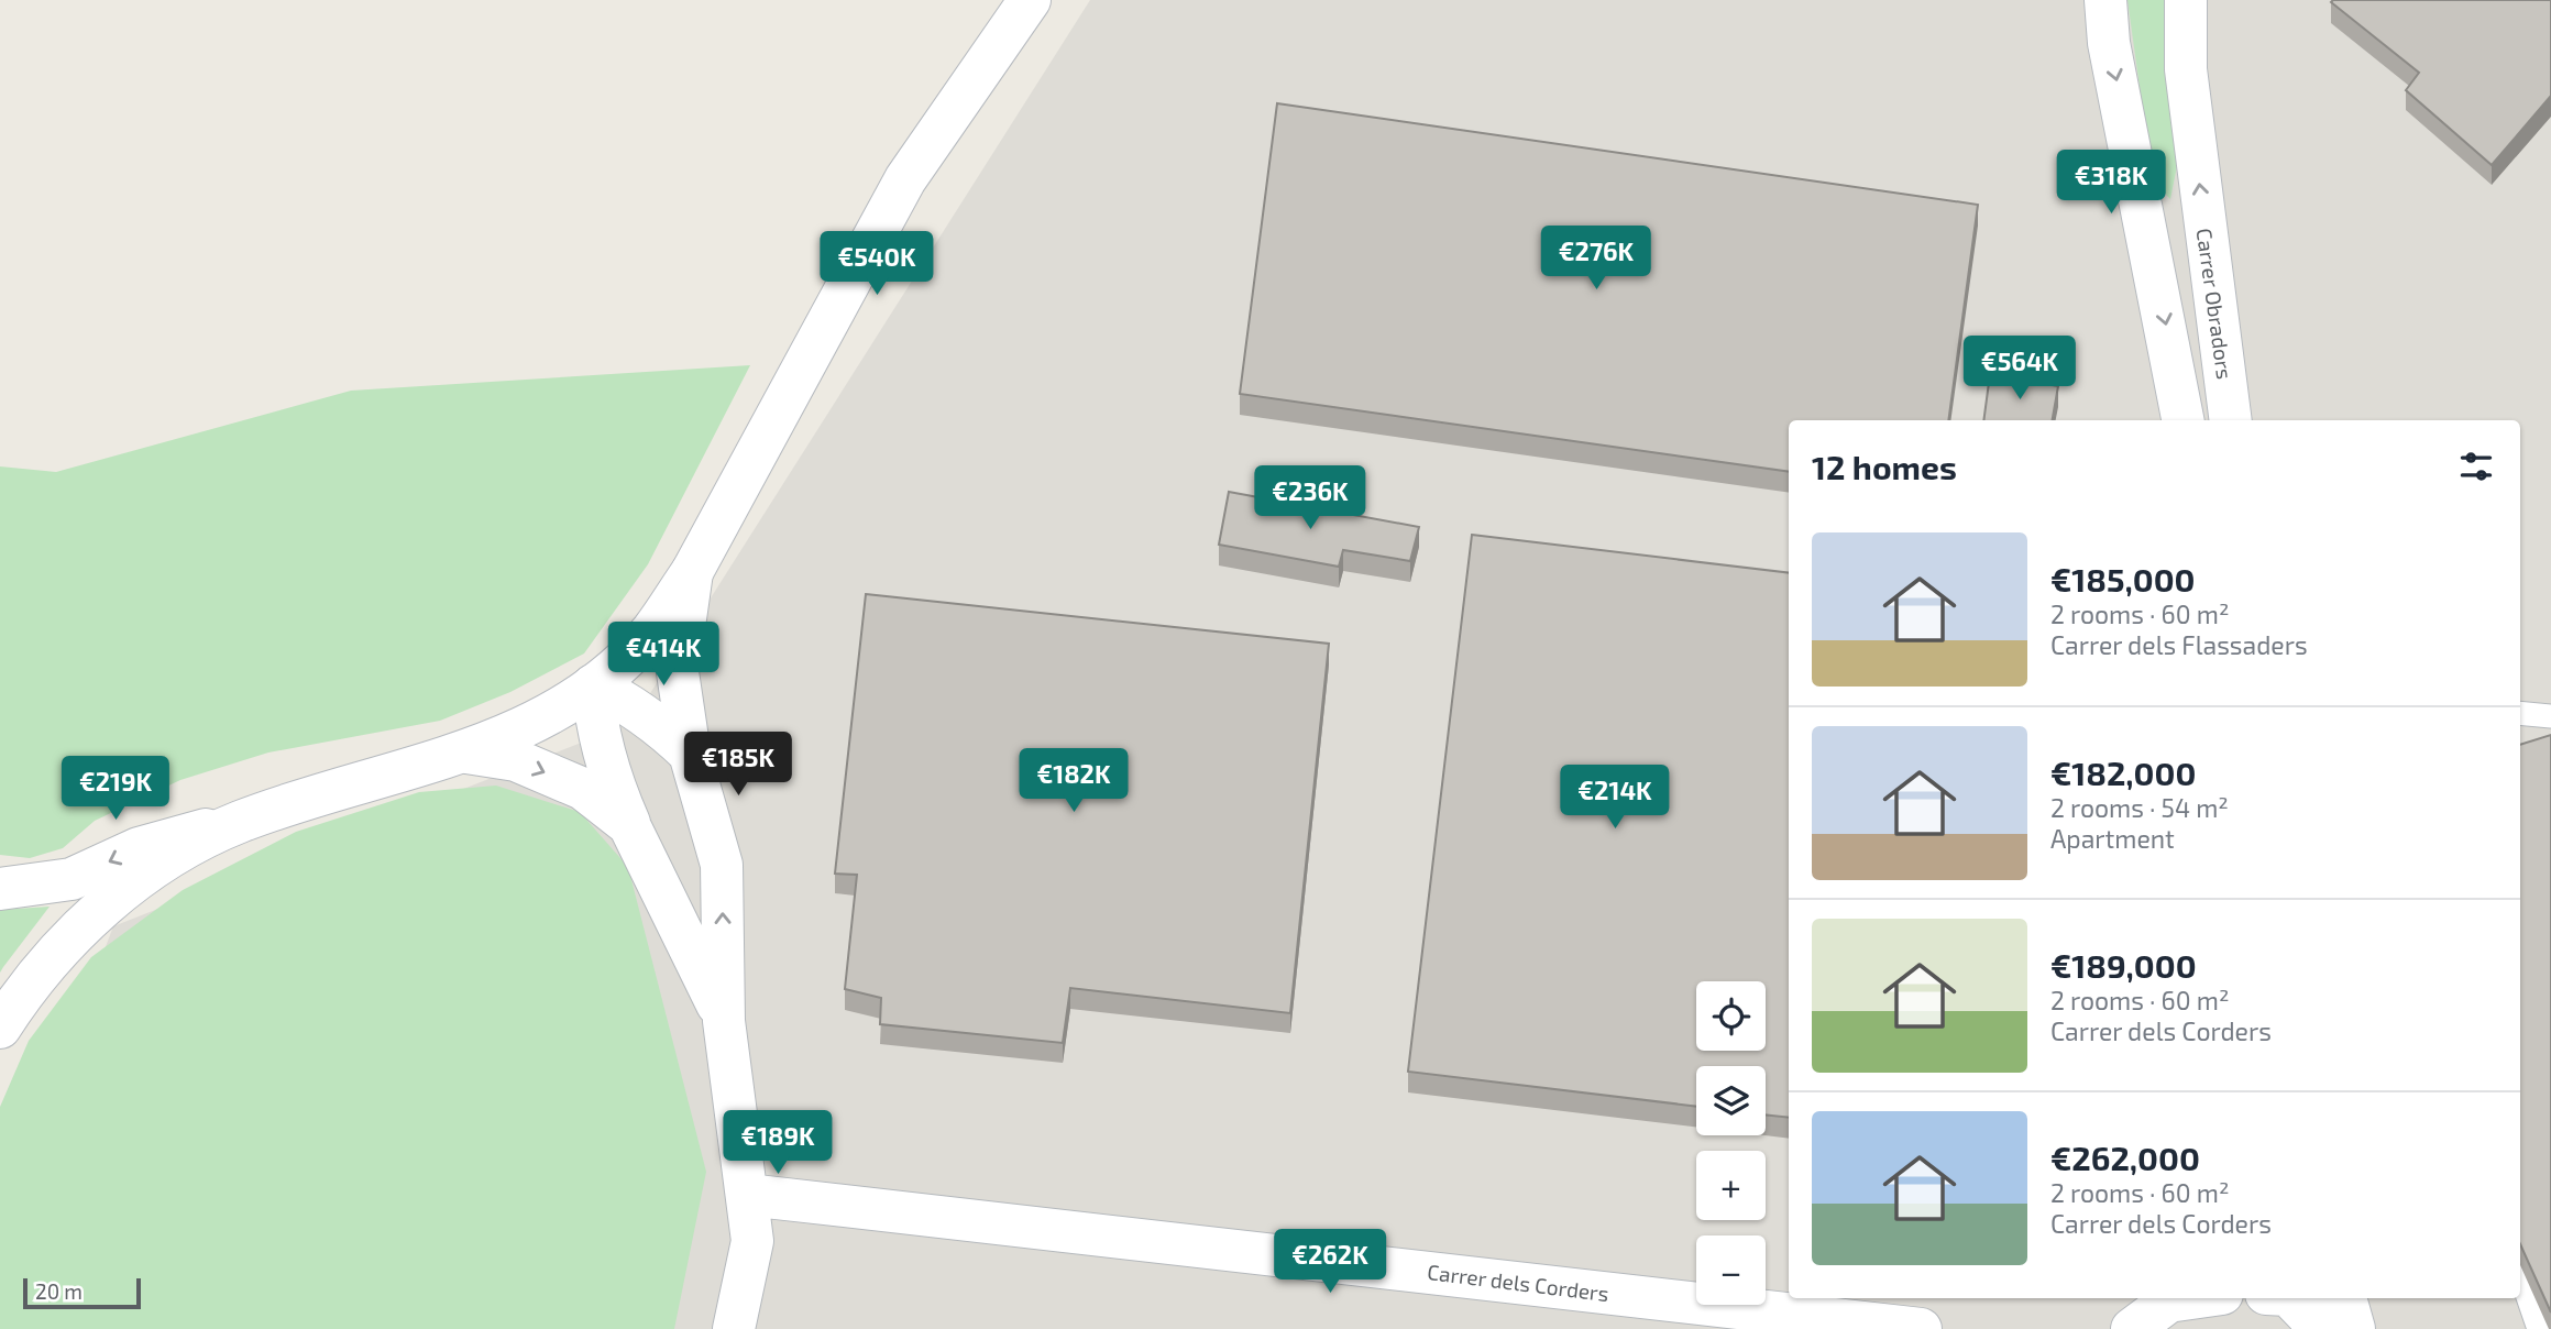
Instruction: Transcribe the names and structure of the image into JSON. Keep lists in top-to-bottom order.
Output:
{
  "streets": {
    "street": ["Carrer Obradors", "Carrer dels Corders"]
  },
  "scale_bar": "20 m",
  "page": {
    "price": [
      "€318K",
      "€276K",
      "€540K",
      "€564K",
      "€236K",
      "€414K",
      "€185K",
      "€182K",
      "€219K",
      "€214K",
      "€189K",
      "€262K"
    ],
    "heading": "12 homes",
    "list": [
      {
        "name": "€185,000",
        "note": "2 rooms · 60 m² · Carrer dels Flassaders"
      },
      {
        "name": "€182,000",
        "note": "2 rooms · 54 m² · Apartment"
      },
      {
        "name": "€189,000",
        "note": "2 rooms · 60 m² · Carrer dels Corders"
      },
      {
        "name": "€262,000",
        "note": "2 rooms · 60 m² · Carrer dels Corders"
      }
    ],
    "map_buttons": ["+", "−"],
    "scale": "20 m"
  }
}
